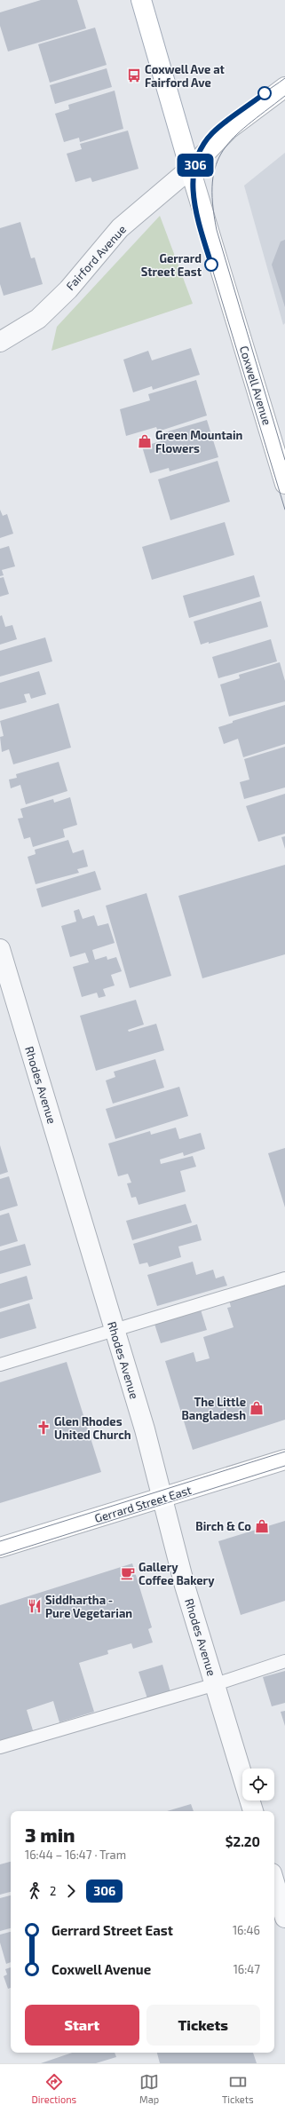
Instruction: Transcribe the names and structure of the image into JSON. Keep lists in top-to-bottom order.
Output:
{
  "streets": {
    "main road": ["Coxwell Avenue", "Gerrard Street East"],
    "street": ["Fairford Avenue", "Rhodes Avenue"]
  },
  "crossings": [
    ["Fairford Avenue", "Coxwell Avenue"],
    ["Rhodes Avenue", "Gerrard Street East"]
  ],
  "places": {
    "bus stop": ["Coxwell Ave at Fairford Ave"],
    "other": ["Gerrard Street East"],
    "shop": ["Green Mountain Flowers", "The Little Bangladesh", "Birch & Co"],
    "church": ["Glen Rhodes United Church"],
    "cafe": ["Gallery Coffee Bakery"],
    "restaurant": ["Siddhartha - Pure Vegetarian"]
  },
  "lines": ["tram line 306"],
  "page": {
    "on_map": "306",
    "heading": ["3 min", "16:44 – 16:47 · Tram", "$2.20"],
    "legs": ["2", "306"],
    "list": [
      {
        "name": "Gerrard Street East",
        "value": "16:46"
      },
      {
        "name": "Coxwell Avenue",
        "value": "16:47"
      }
    ],
    "buttons": ["Start", "Tickets"],
    "tabs": ["Directions", "Map", "Tickets"]
  }
}
